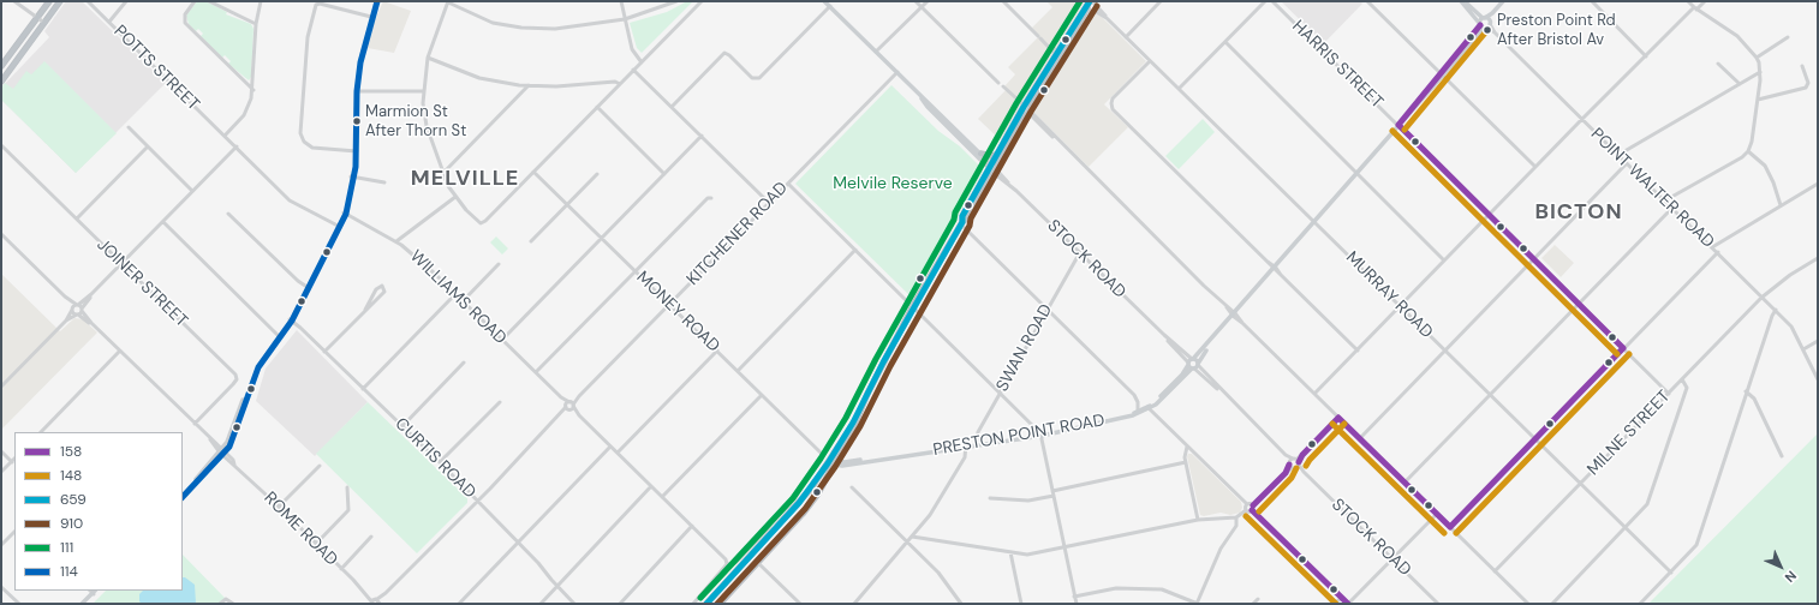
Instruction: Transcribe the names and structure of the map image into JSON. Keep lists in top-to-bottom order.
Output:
{
  "streets": {
    "main road": ["POINT WALTER ROAD", "STOCK ROAD", "PRESTON POINT ROAD"],
    "street": [
      "HARRIS STREET",
      "POTTS STREET",
      "KITCHENER ROAD",
      "JOINER STREET",
      "MURRAY ROAD",
      "WILLIAMS ROAD",
      "MONEY ROAD",
      "SWAN ROAD",
      "MILNE STREET",
      "CURTIS ROAD",
      "ROME ROAD"
    ]
  },
  "crossings": [
    ["HARRIS STREET", "MILNE STREET"],
    ["HARRIS STREET", "PRESTON POINT ROAD"],
    ["POINT WALTER ROAD", "MILNE STREET"],
    ["POINT WALTER ROAD", "PRESTON POINT ROAD"],
    ["KITCHENER ROAD", "STOCK ROAD"],
    ["KITCHENER ROAD", "WILLIAMS ROAD"],
    ["KITCHENER ROAD", "MONEY ROAD"],
    ["STOCK ROAD", "SWAN ROAD"],
    ["STOCK ROAD", "PRESTON POINT ROAD"],
    ["JOINER STREET", "ROME ROAD"],
    ["MURRAY ROAD", "MILNE STREET"],
    ["MURRAY ROAD", "PRESTON POINT ROAD"],
    ["SWAN ROAD", "PRESTON POINT ROAD"]
  ],
  "districts": ["MELVILLE", "BICTON"],
  "parks": ["Melvile Reserve"],
  "places": ["Preston Point Rd After Bristol Av", "Marmion St After Thorn St"],
  "lines": [
    "transit line 659",
    "transit line 111",
    "transit line 114",
    "transit line 910",
    "transit line 158",
    "transit line 148"
  ],
  "legend": [
    "158",
    "148",
    "659",
    "910",
    "111",
    "114"
  ],
  "north": "bottom right"
}
